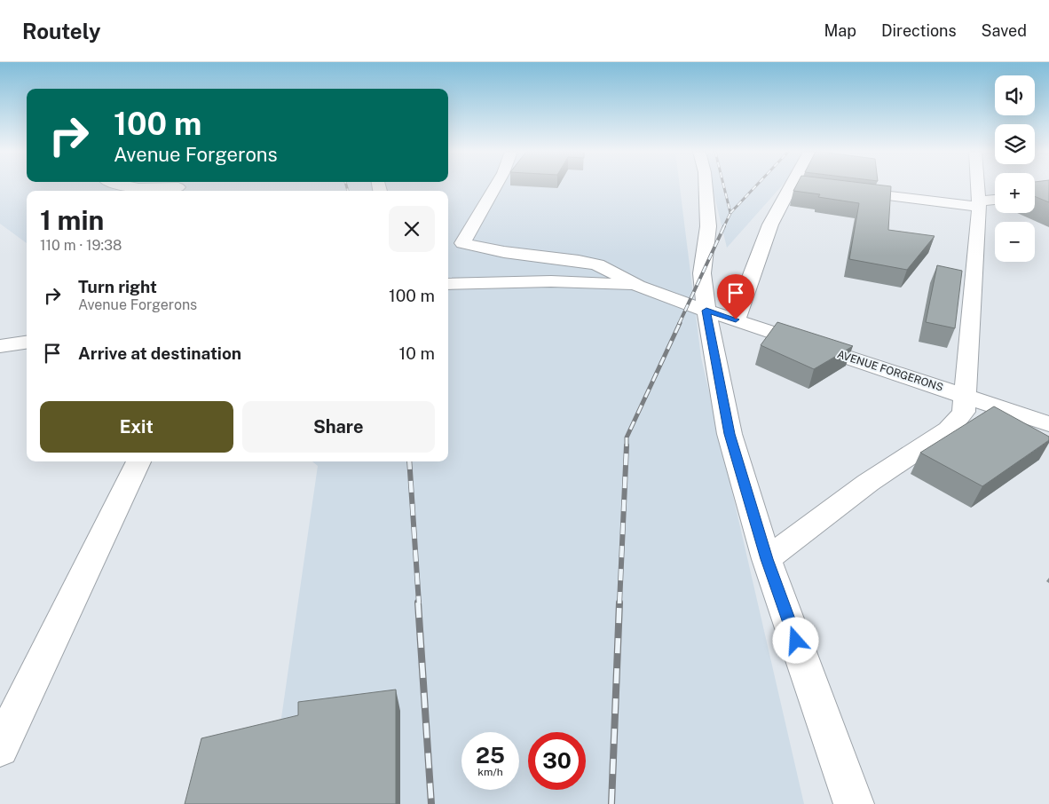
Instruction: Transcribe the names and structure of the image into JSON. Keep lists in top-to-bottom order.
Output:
{
  "streets": {
    "street": ["AVENUE FORGERONS"]
  },
  "page": {
    "header": "Routely",
    "nav": ["Map", "Directions", "Saved"],
    "map_buttons": ["+", "−"],
    "turn": ["100 m", "Avenue Forgerons"],
    "heading": ["1 min", "110 m · 19:38"],
    "list": [
      {
        "name": "Turn right",
        "note": "Avenue Forgerons",
        "value": "100 m"
      },
      {
        "name": "Arrive at destination",
        "value": "10 m"
      }
    ],
    "buttons": ["Exit", "Share"],
    "speed": "25 km/h",
    "limit": "30"
  }
}
